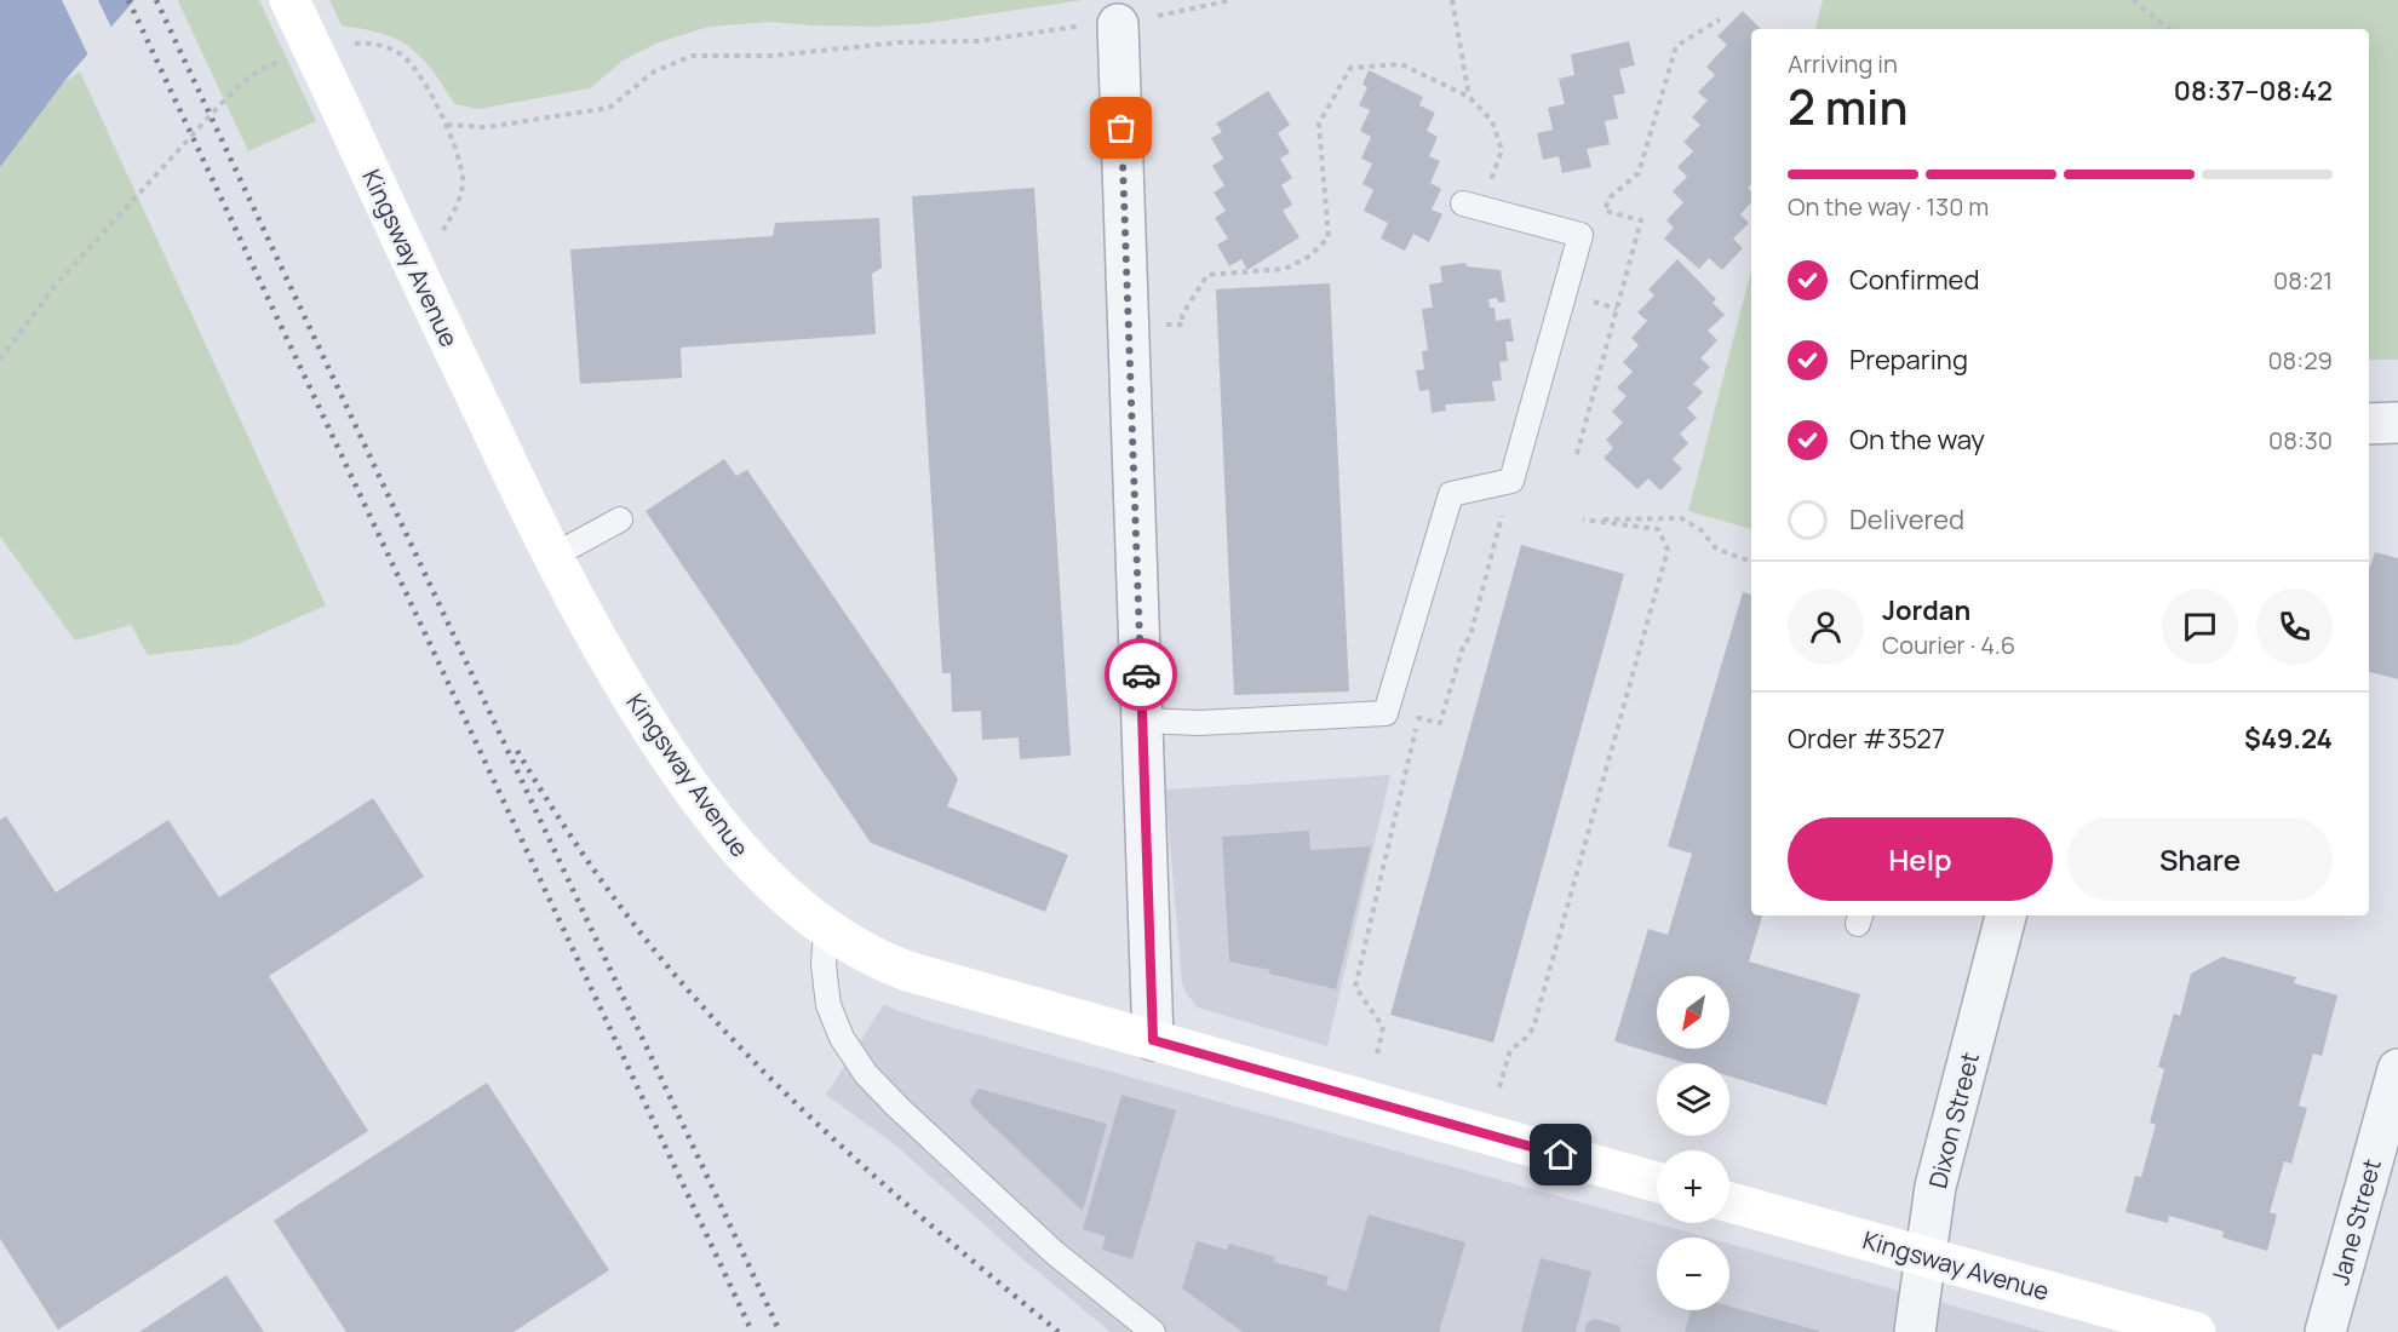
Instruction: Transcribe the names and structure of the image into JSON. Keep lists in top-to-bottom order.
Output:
{
  "streets": {
    "main road": ["Kingsway Avenue"],
    "street": ["Dixon Street", "Jane Street"]
  },
  "crossings": [
    ["Kingsway Avenue", "Dixon Street"]
  ],
  "north": "bottom left",
  "page": {
    "heading": ["2 min", "Arriving in", "08:37–08:42"],
    "panel": [
      "Jordan",
      "Courier · 4.6",
      "Order #3527",
      "$49.24"
    ],
    "bar": "On the way · 130 m",
    "list": [
      ["Confirmed", "08:21"],
      ["Preparing", "08:29"],
      ["On the way", "08:30"],
      "Delivered"
    ],
    "buttons": ["Help", "Share"],
    "map_buttons": ["+", "−"]
  }
}
